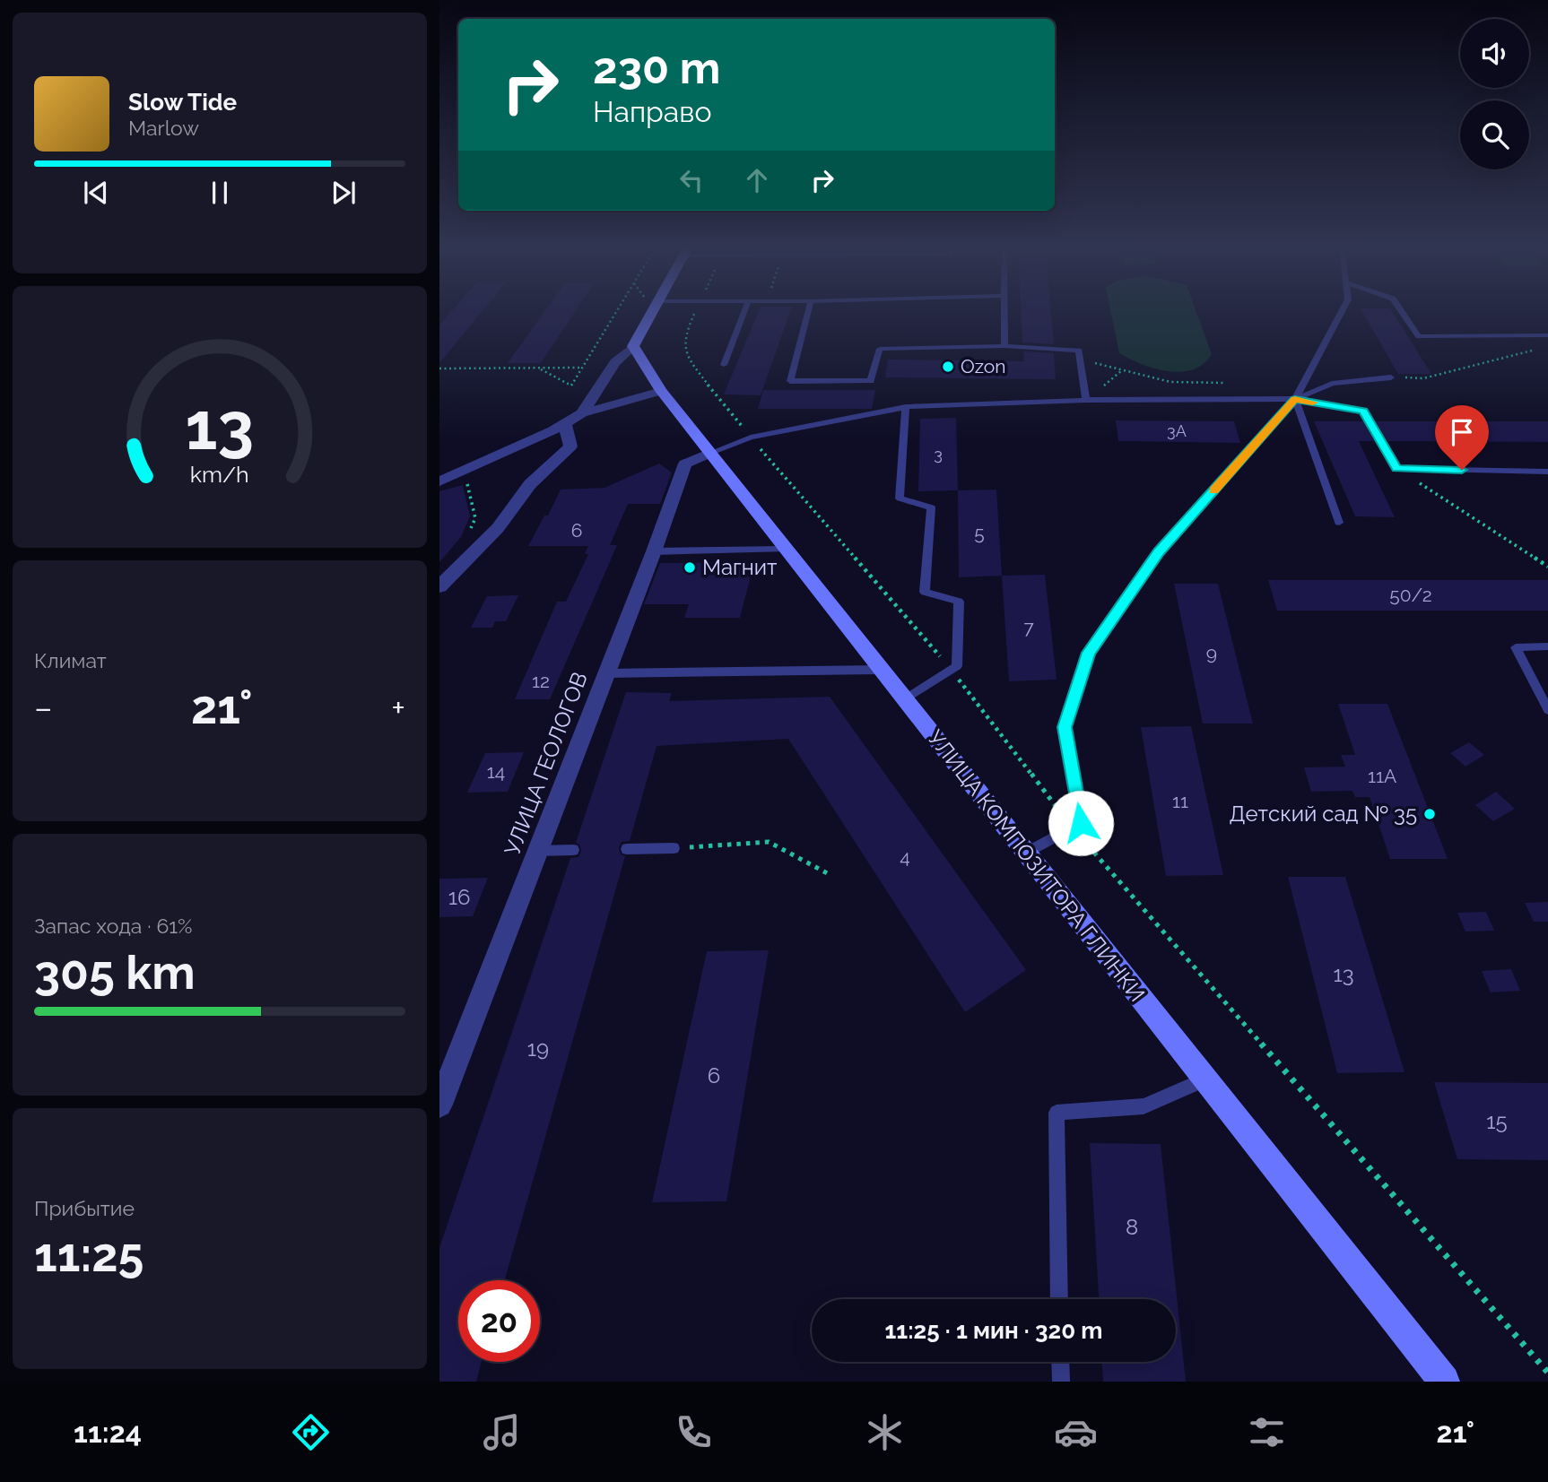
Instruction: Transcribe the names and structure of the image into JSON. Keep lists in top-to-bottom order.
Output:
{
  "streets": {
    "street": ["УЛИЦА ГЕОЛОГОВ", "УЛИЦА КОМПОЗИТОРА ГЛИНКИ"]
  },
  "crossings": [
    ["УЛИЦА ГЕОЛОГОВ", "УЛИЦА КОМПОЗИТОРА ГЛИНКИ"]
  ],
  "places": ["Ozon", "Магнит", "Детский сад № 35"],
  "house_numbers": [
    "3А",
    "3",
    "6",
    "5",
    "50/2",
    "7",
    "9",
    "12",
    "14",
    "11А",
    "11",
    "4",
    "16",
    "13",
    "19",
    "6",
    "15",
    "8"
  ],
  "page": {
    "turn": ["230 m", "Направо"],
    "song": ["Slow Tide", "Marlow"],
    "tile": [
      "Климат",
      ["Запас хода · 61%", "305 km"],
      ["Прибытие", "11:25"]
    ],
    "heat": ["−", "21°", "+"],
    "limit": "20",
    "trip": "11:25 · 1 мин · 320 m",
    "tabs": ["11:24", "21°"],
    "gauge": ["13", "km/h"]
  }
}
